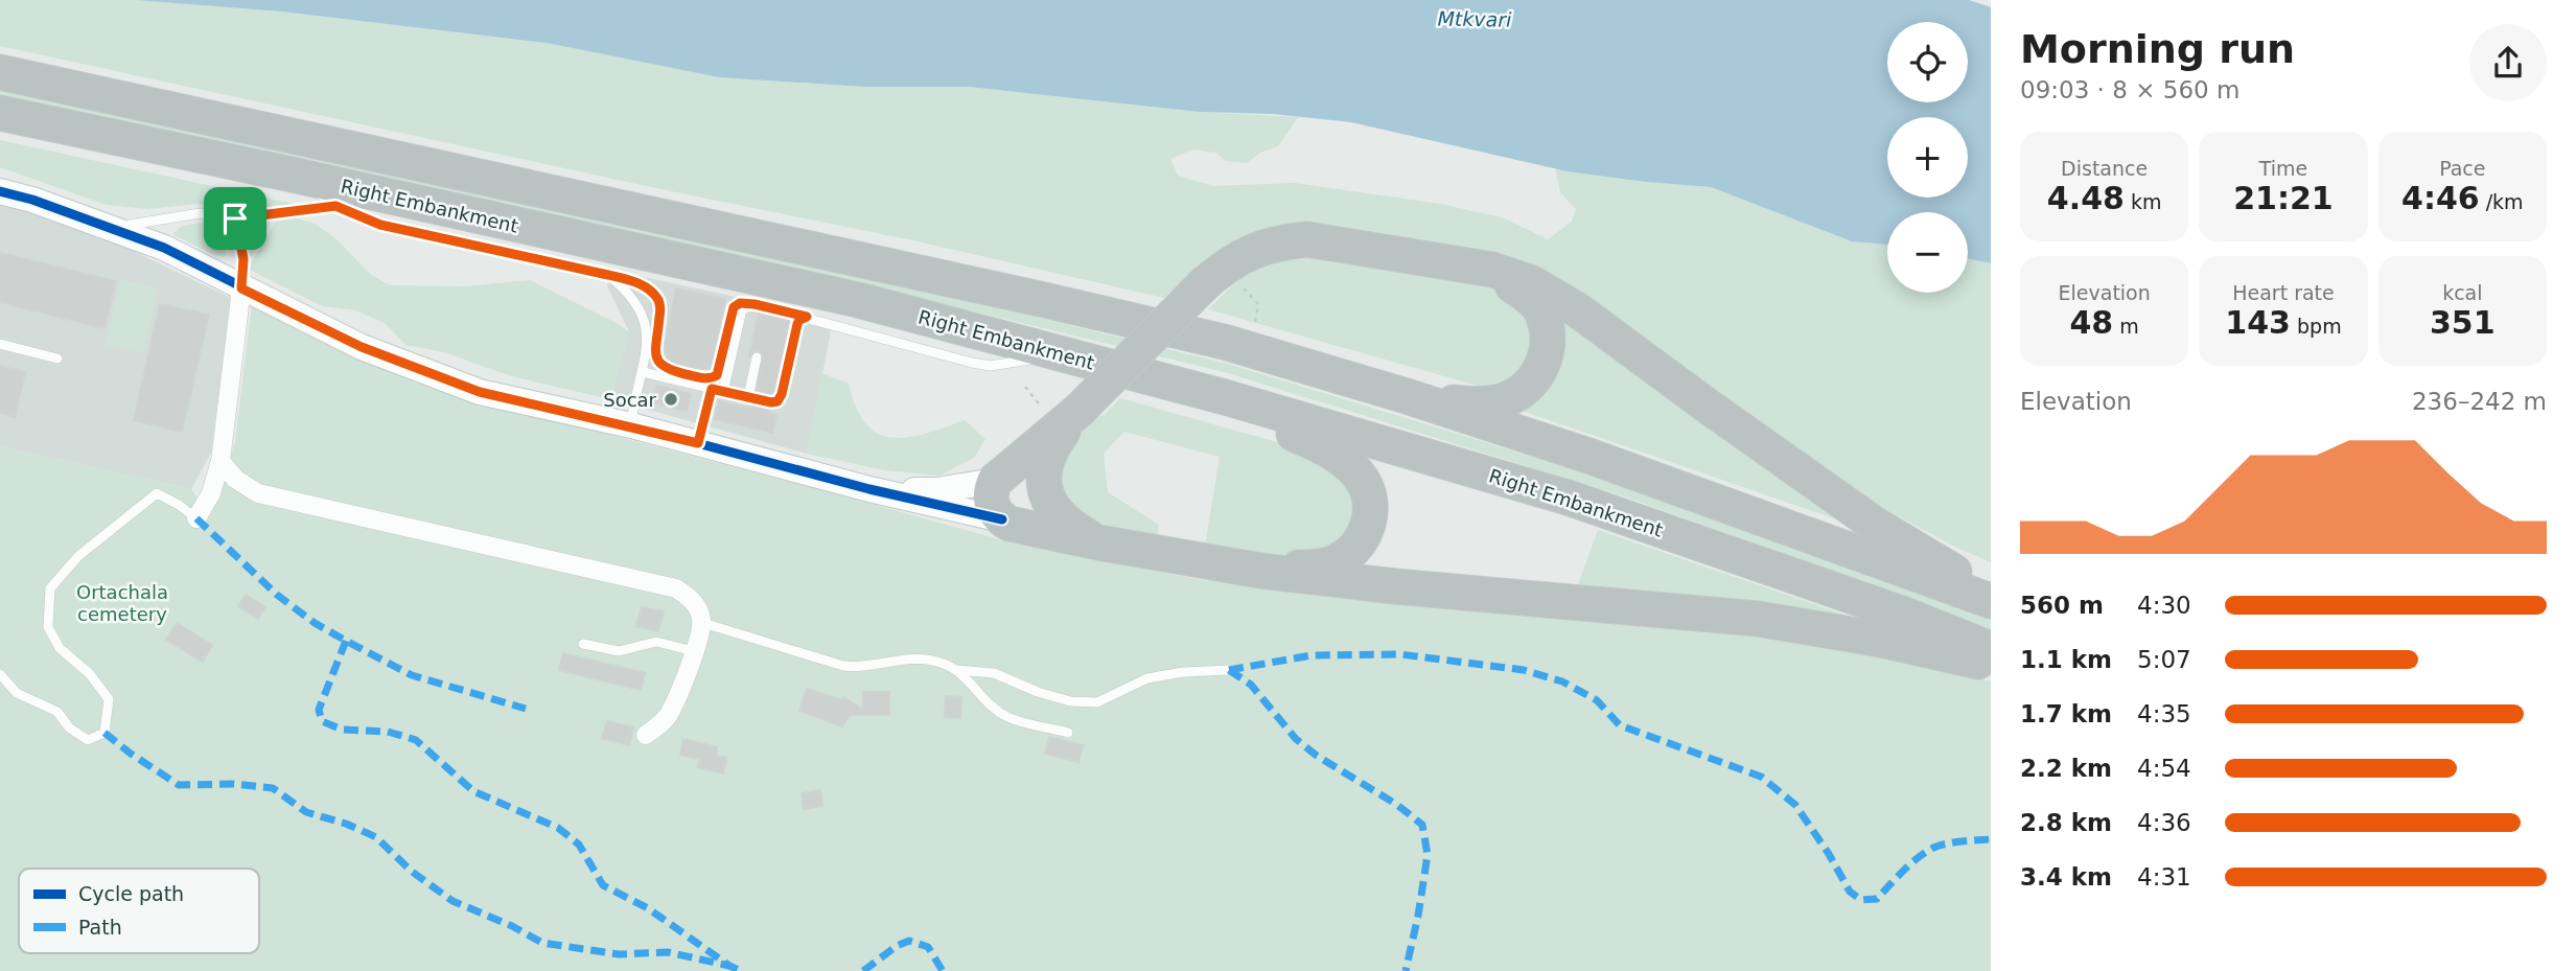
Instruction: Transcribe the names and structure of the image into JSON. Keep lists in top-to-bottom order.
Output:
{
  "streets": {
    "highway": ["Right Embankment"]
  },
  "water": ["Mtkvari"],
  "parks": ["Ortachala cemetery"],
  "places": ["Socar"],
  "legend": ["Cycle path", "Path"],
  "page": {
    "heading": ["Morning run", "09:03 · 8 × 560 m"],
    "map_buttons": ["+", "−"],
    "stats": [
      ["Distance", "4.48 km"],
      ["Time", "21:21"],
      ["Pace", "4:46 /km"],
      ["Elevation", "48 m"],
      ["Heart rate", "143 bpm"],
      ["kcal", "351"]
    ],
    "chart": ["Elevation", "236–242 m"],
    "list": [
      {
        "name": "560 m",
        "note": "4:30"
      },
      {
        "name": "1.1 km",
        "note": "5:07"
      },
      {
        "name": "1.7 km",
        "note": "4:35"
      },
      {
        "name": "2.2 km",
        "note": "4:54"
      },
      {
        "name": "2.8 km",
        "note": "4:36"
      },
      {
        "name": "3.4 km",
        "note": "4:31"
      }
    ]
  }
}
